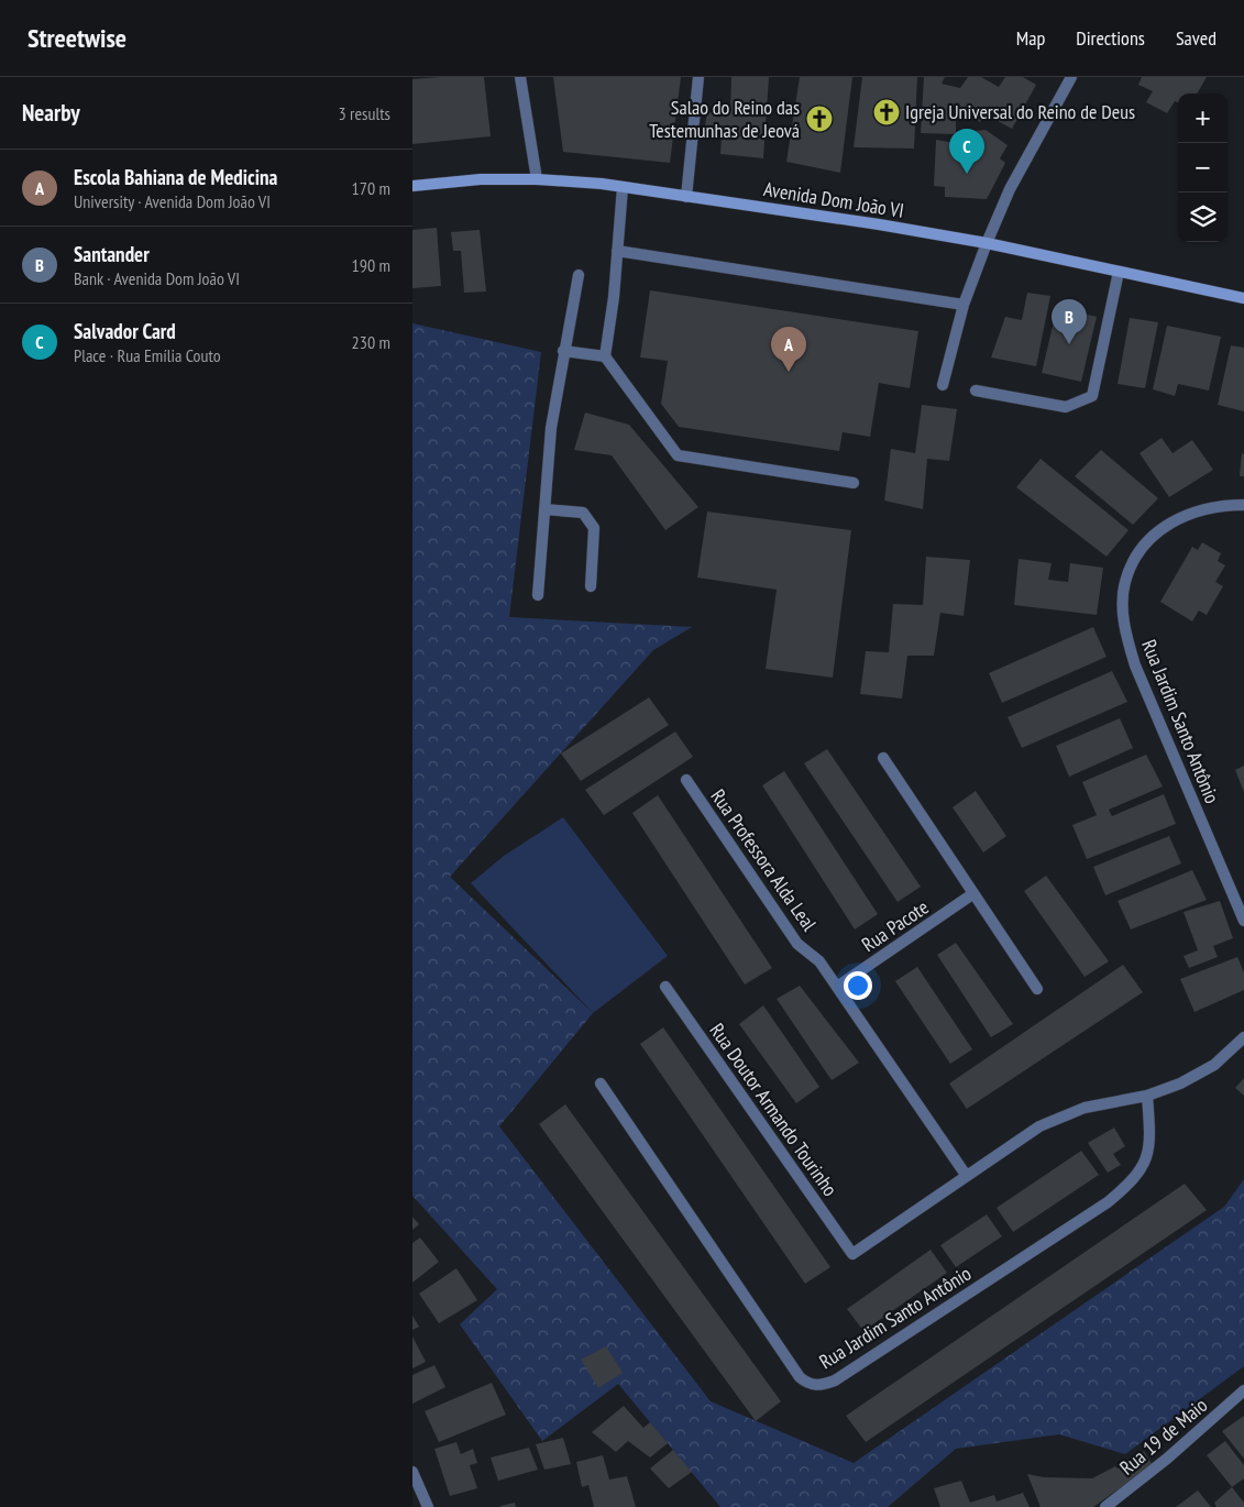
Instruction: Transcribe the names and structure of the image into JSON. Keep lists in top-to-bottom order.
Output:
{
  "streets": {
    "main road": ["Avenida Dom João VI"],
    "street": [
      "Rua Jardim Santo Antônio",
      "Rua Professora Alda Leal",
      "Rua Pacote",
      "Rua Doutor Armando Tourinho",
      "Rua 19 de Maio"
    ]
  },
  "crossings": [
    ["Rua Professora Alda Leal", "Rua Pacote"],
    ["Rua Professora Alda Leal", "Rua Doutor Armando Tourinho"]
  ],
  "places": {
    "church": ["Igreja Universal do Reino de Deus", "Salao do Reino das Testemunhas de Jeová"]
  },
  "page": {
    "header": "Streetwise",
    "nav": ["Map", "Directions", "Saved"],
    "heading": ["Nearby", "3 results"],
    "map_buttons": ["+", "−"],
    "pins": ["C", "B", "A"],
    "list": [
      {
        "mark": "A",
        "name": "Escola Bahiana de Medicina",
        "note": "University · Avenida Dom João VI",
        "value": "170 m"
      },
      {
        "mark": "B",
        "name": "Santander",
        "note": "Bank · Avenida Dom João VI",
        "value": "190 m"
      },
      {
        "mark": "C",
        "name": "Salvador Card",
        "note": "Place · Rua Emília Couto",
        "value": "230 m"
      }
    ]
  }
}
